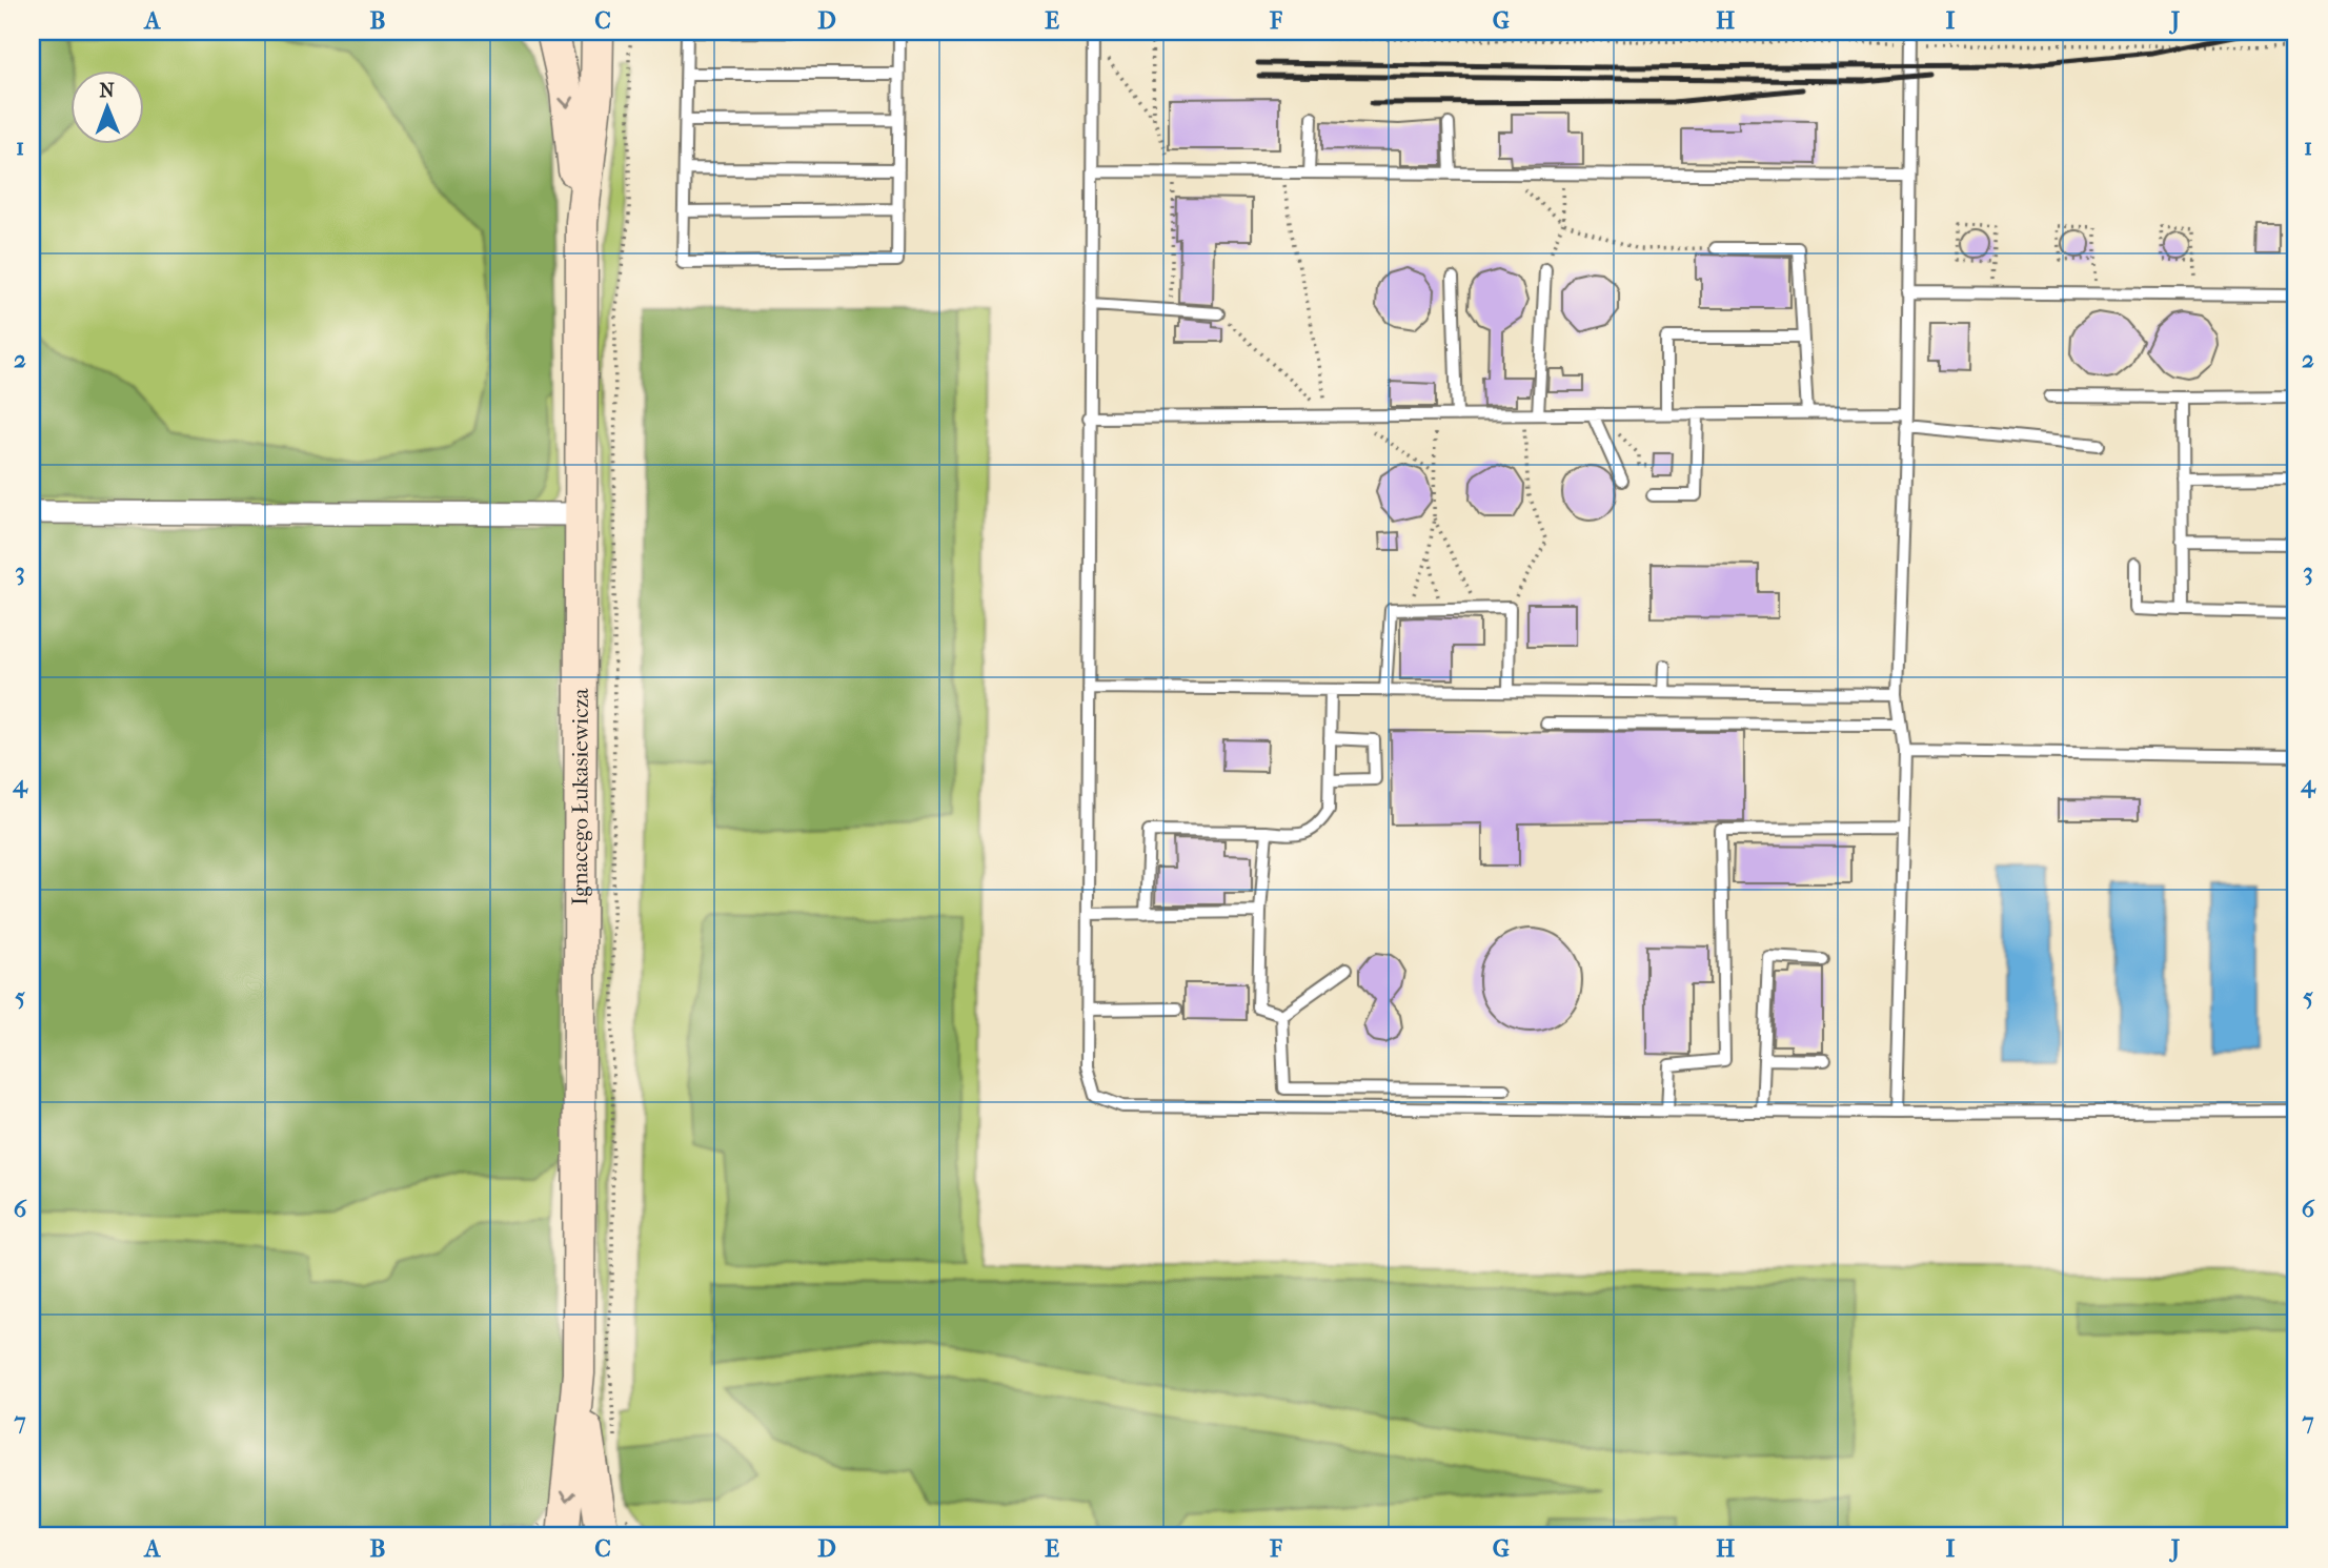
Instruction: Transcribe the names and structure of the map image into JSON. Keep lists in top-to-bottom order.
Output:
{
  "streets": {
    "main road": ["Ignacego Łukasiewicza"]
  },
  "north": "top",
  "grid": {
    "columns": [
      "A",
      "B",
      "C",
      "D",
      "E",
      "F",
      "G",
      "H",
      "I",
      "J"
    ],
    "rows": [
      "1",
      "2",
      "3",
      "4",
      "5",
      "6",
      "7"
    ]
  }
}
